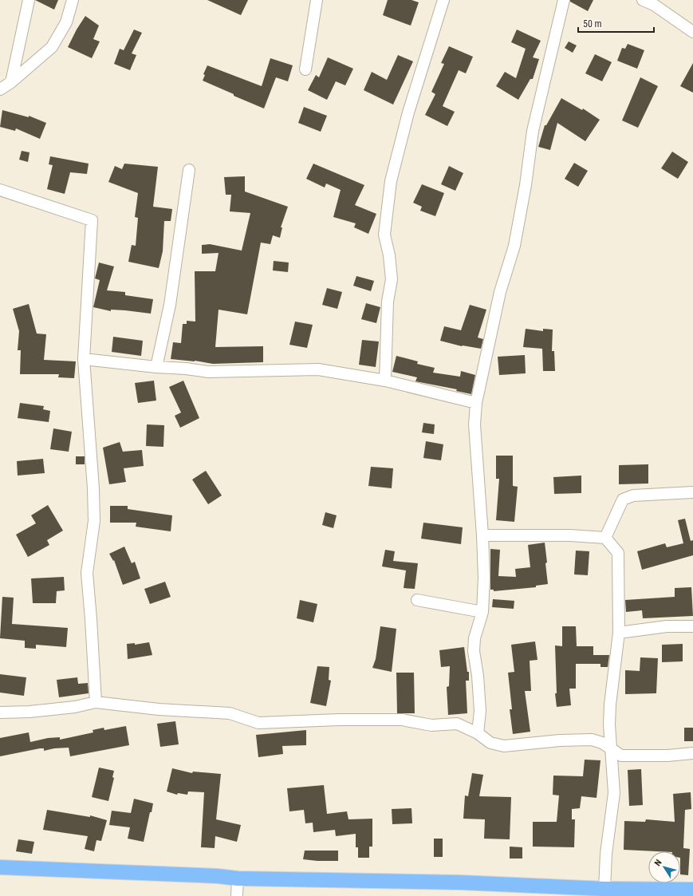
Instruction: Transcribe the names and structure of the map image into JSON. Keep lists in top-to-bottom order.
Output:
{
  "scale_bar": "50 m",
  "north": "top left"
}
